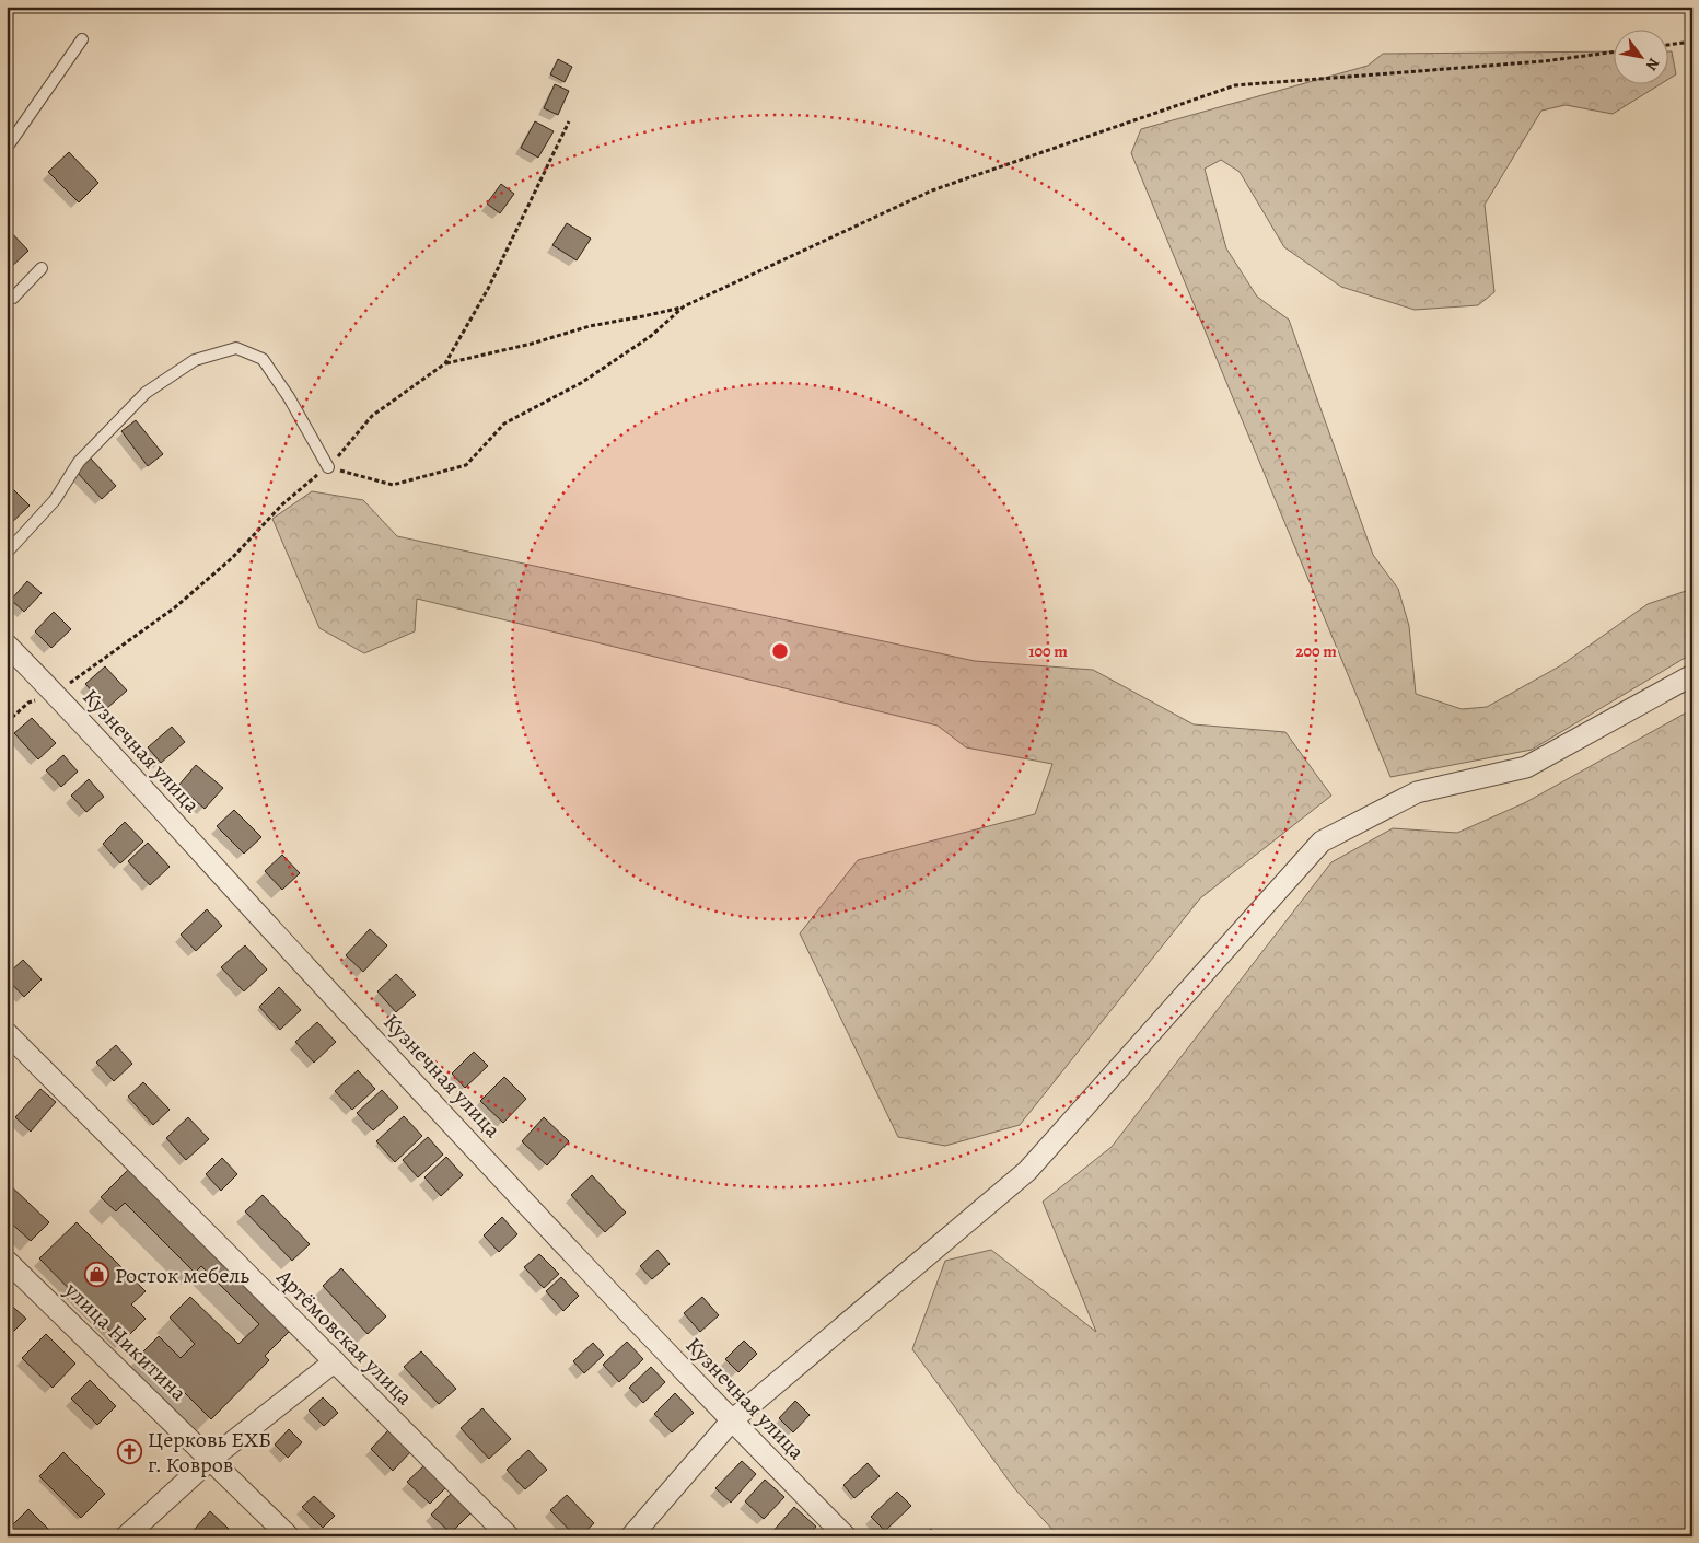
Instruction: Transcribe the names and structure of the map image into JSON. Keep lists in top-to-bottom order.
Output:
{
  "streets": {
    "street": ["Кузнечная улица", "Артёмовская улица", "улица Никитина"]
  },
  "places": {
    "shop": ["Росток мебель"],
    "church": ["Церковь ЕХБ г. Ковров"]
  },
  "north": "bottom right",
  "rings": ["100 m", "200 m"]
}
